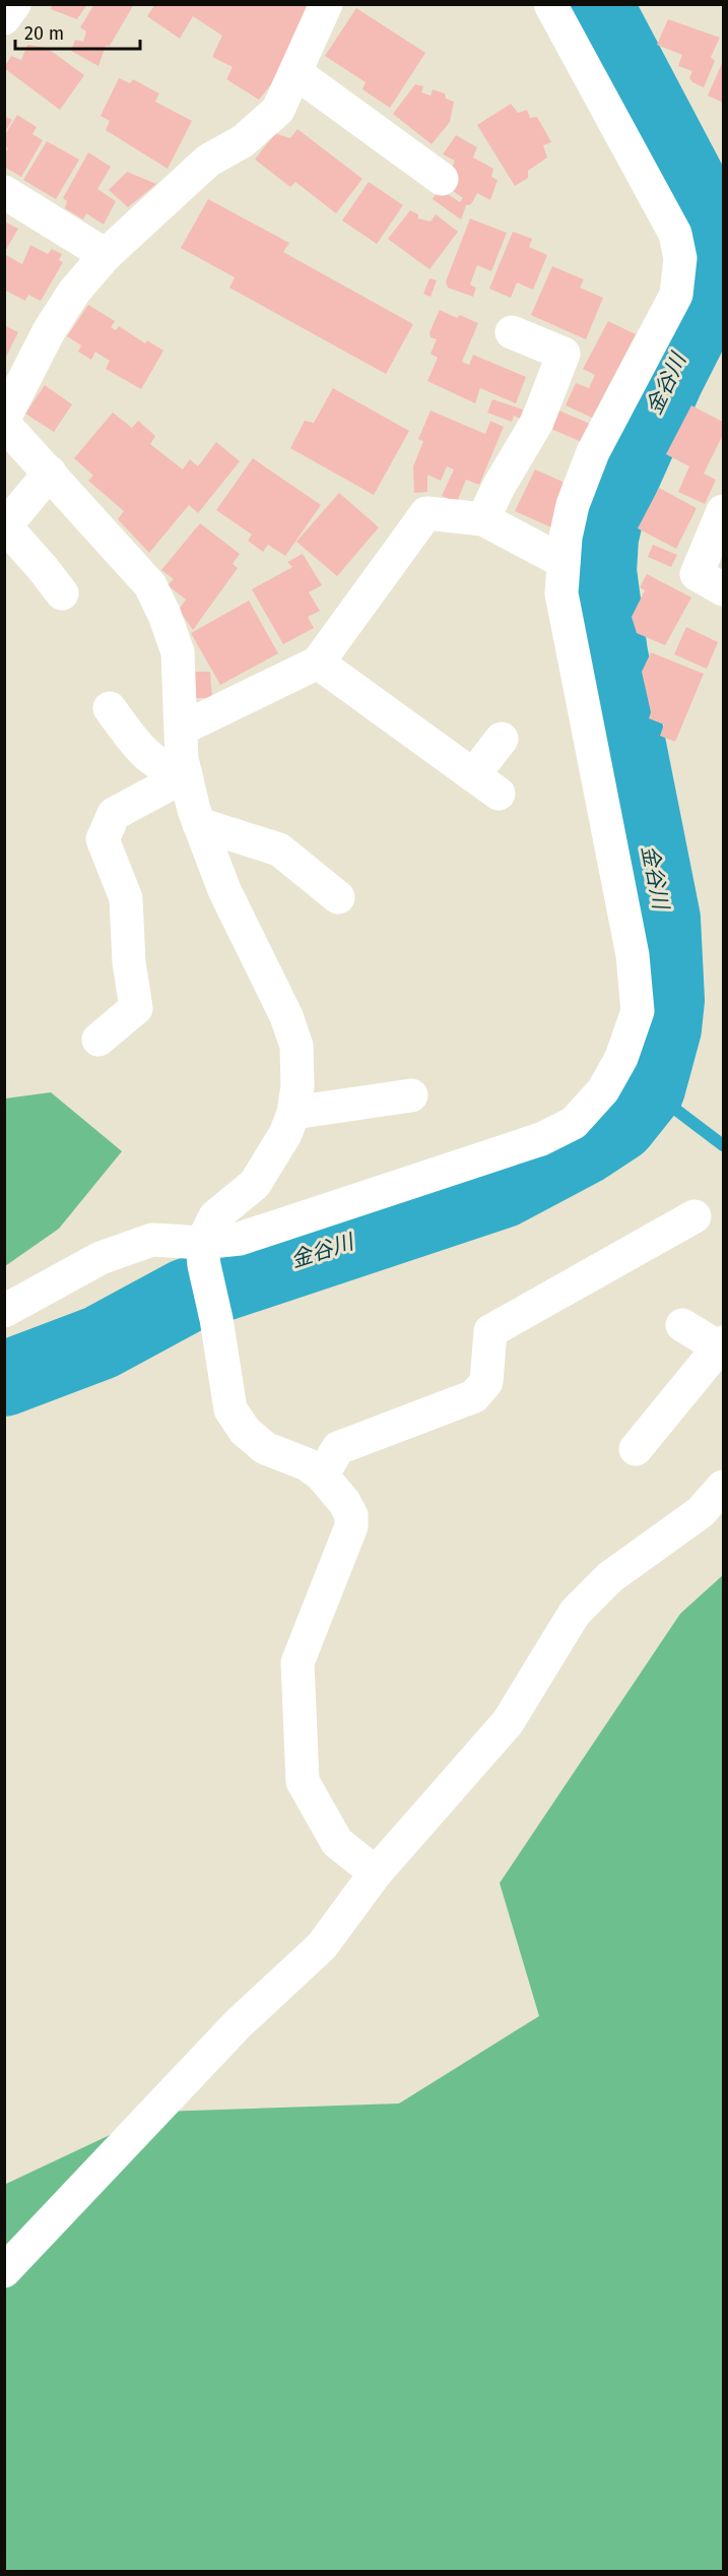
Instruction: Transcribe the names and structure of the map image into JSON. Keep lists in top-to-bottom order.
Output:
{
  "water": ["金谷川"],
  "scale_bar": "20 m"
}
